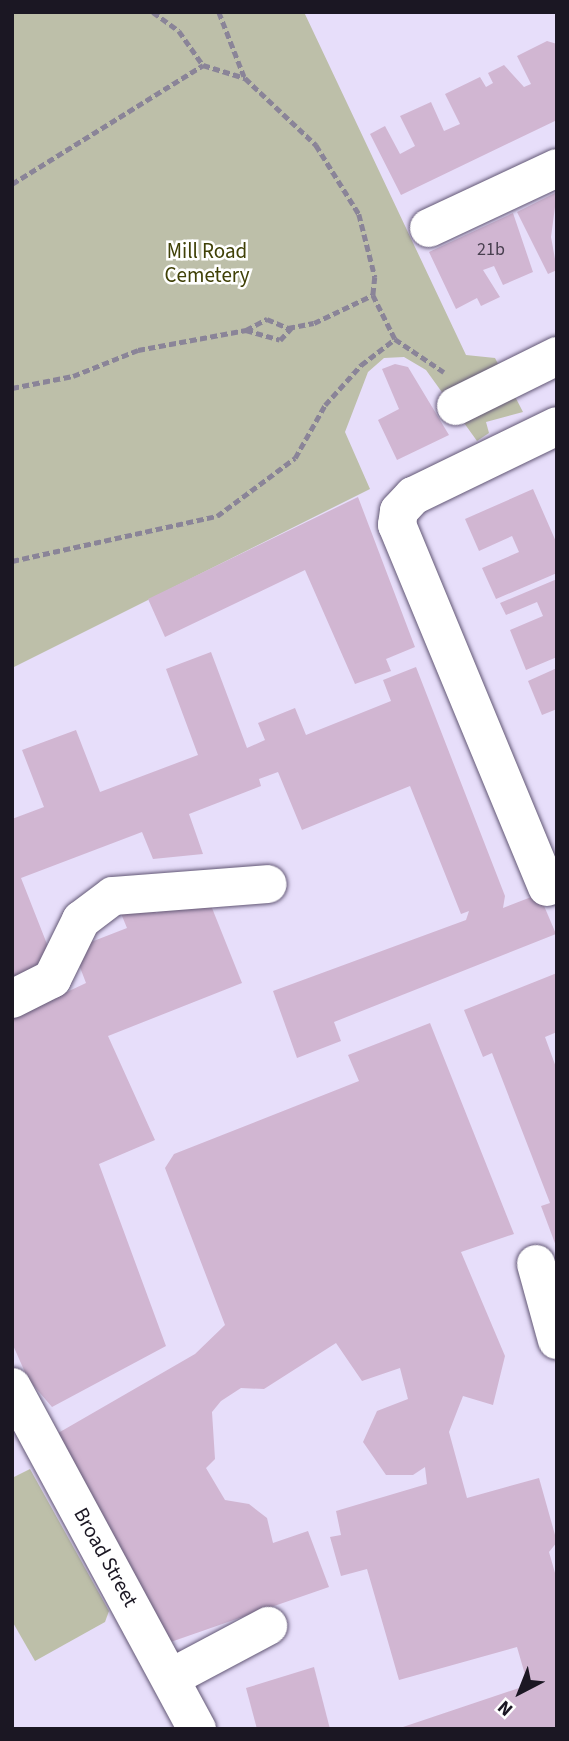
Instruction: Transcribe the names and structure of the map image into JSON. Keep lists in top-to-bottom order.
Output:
{
  "streets": {
    "street": ["Broad Street"]
  },
  "parks": ["Mill Road Cemetery"],
  "house_numbers": ["21b"],
  "north": "bottom left"
}
